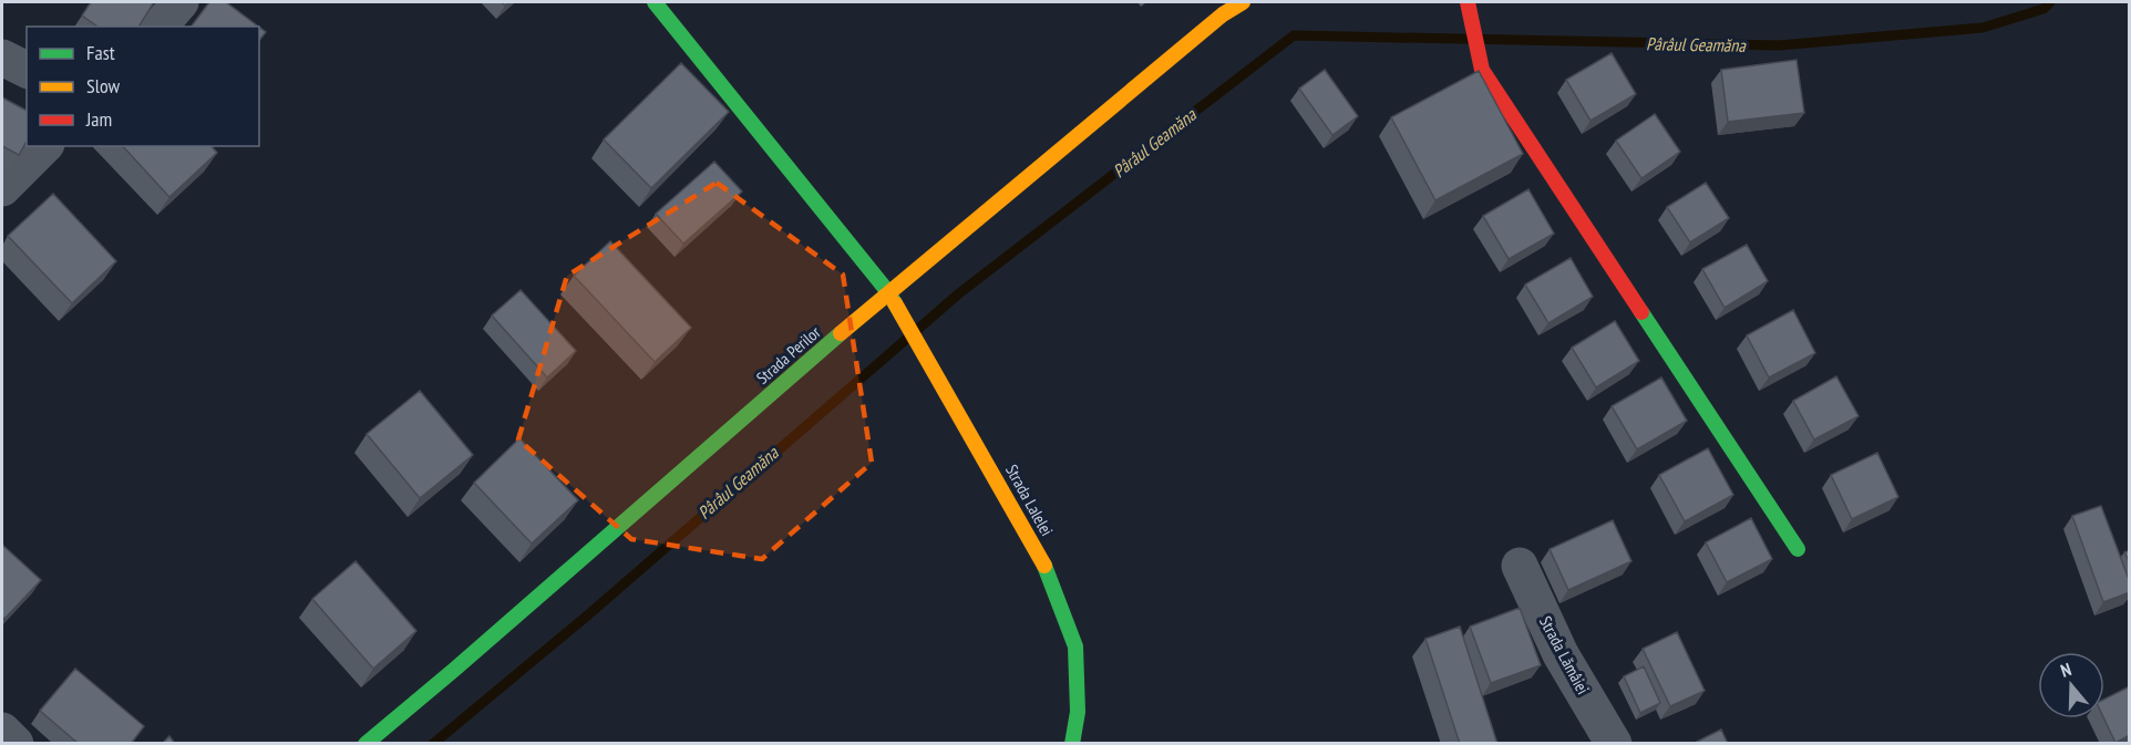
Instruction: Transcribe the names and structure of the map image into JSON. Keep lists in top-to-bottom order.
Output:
{
  "streets": {
    "street": ["Strada Perilor", "Strada Lalelei", "Strada Lămâiei"]
  },
  "crossings": [
    ["Strada Perilor", "Strada Lalelei"]
  ],
  "water": ["Pârâul Geamăna"],
  "legend": ["Fast", "Slow", "Jam"],
  "north": "top"
}
